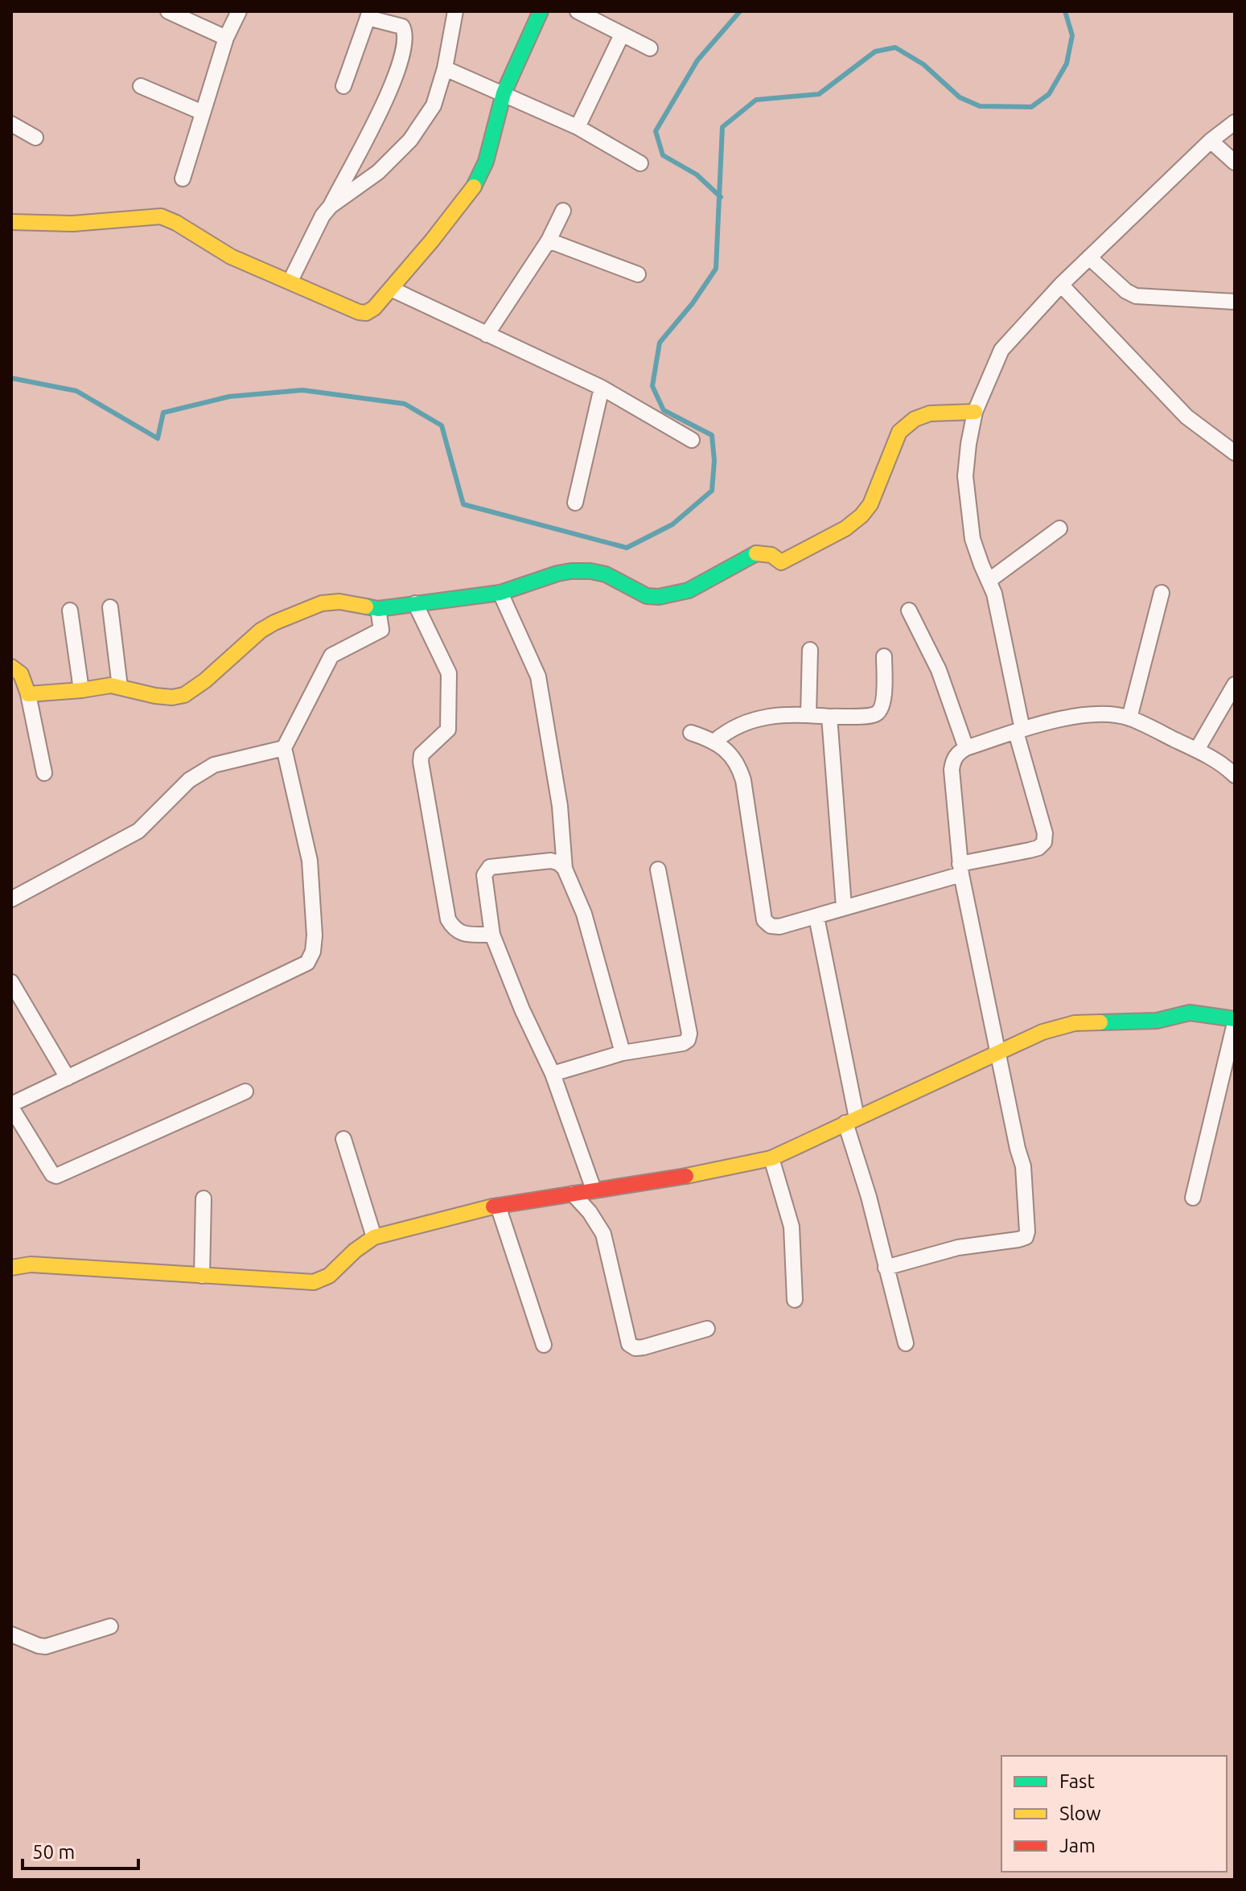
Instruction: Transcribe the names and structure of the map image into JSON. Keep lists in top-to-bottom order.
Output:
{
  "legend": ["Fast", "Slow", "Jam"],
  "scale_bar": "50 m"
}
